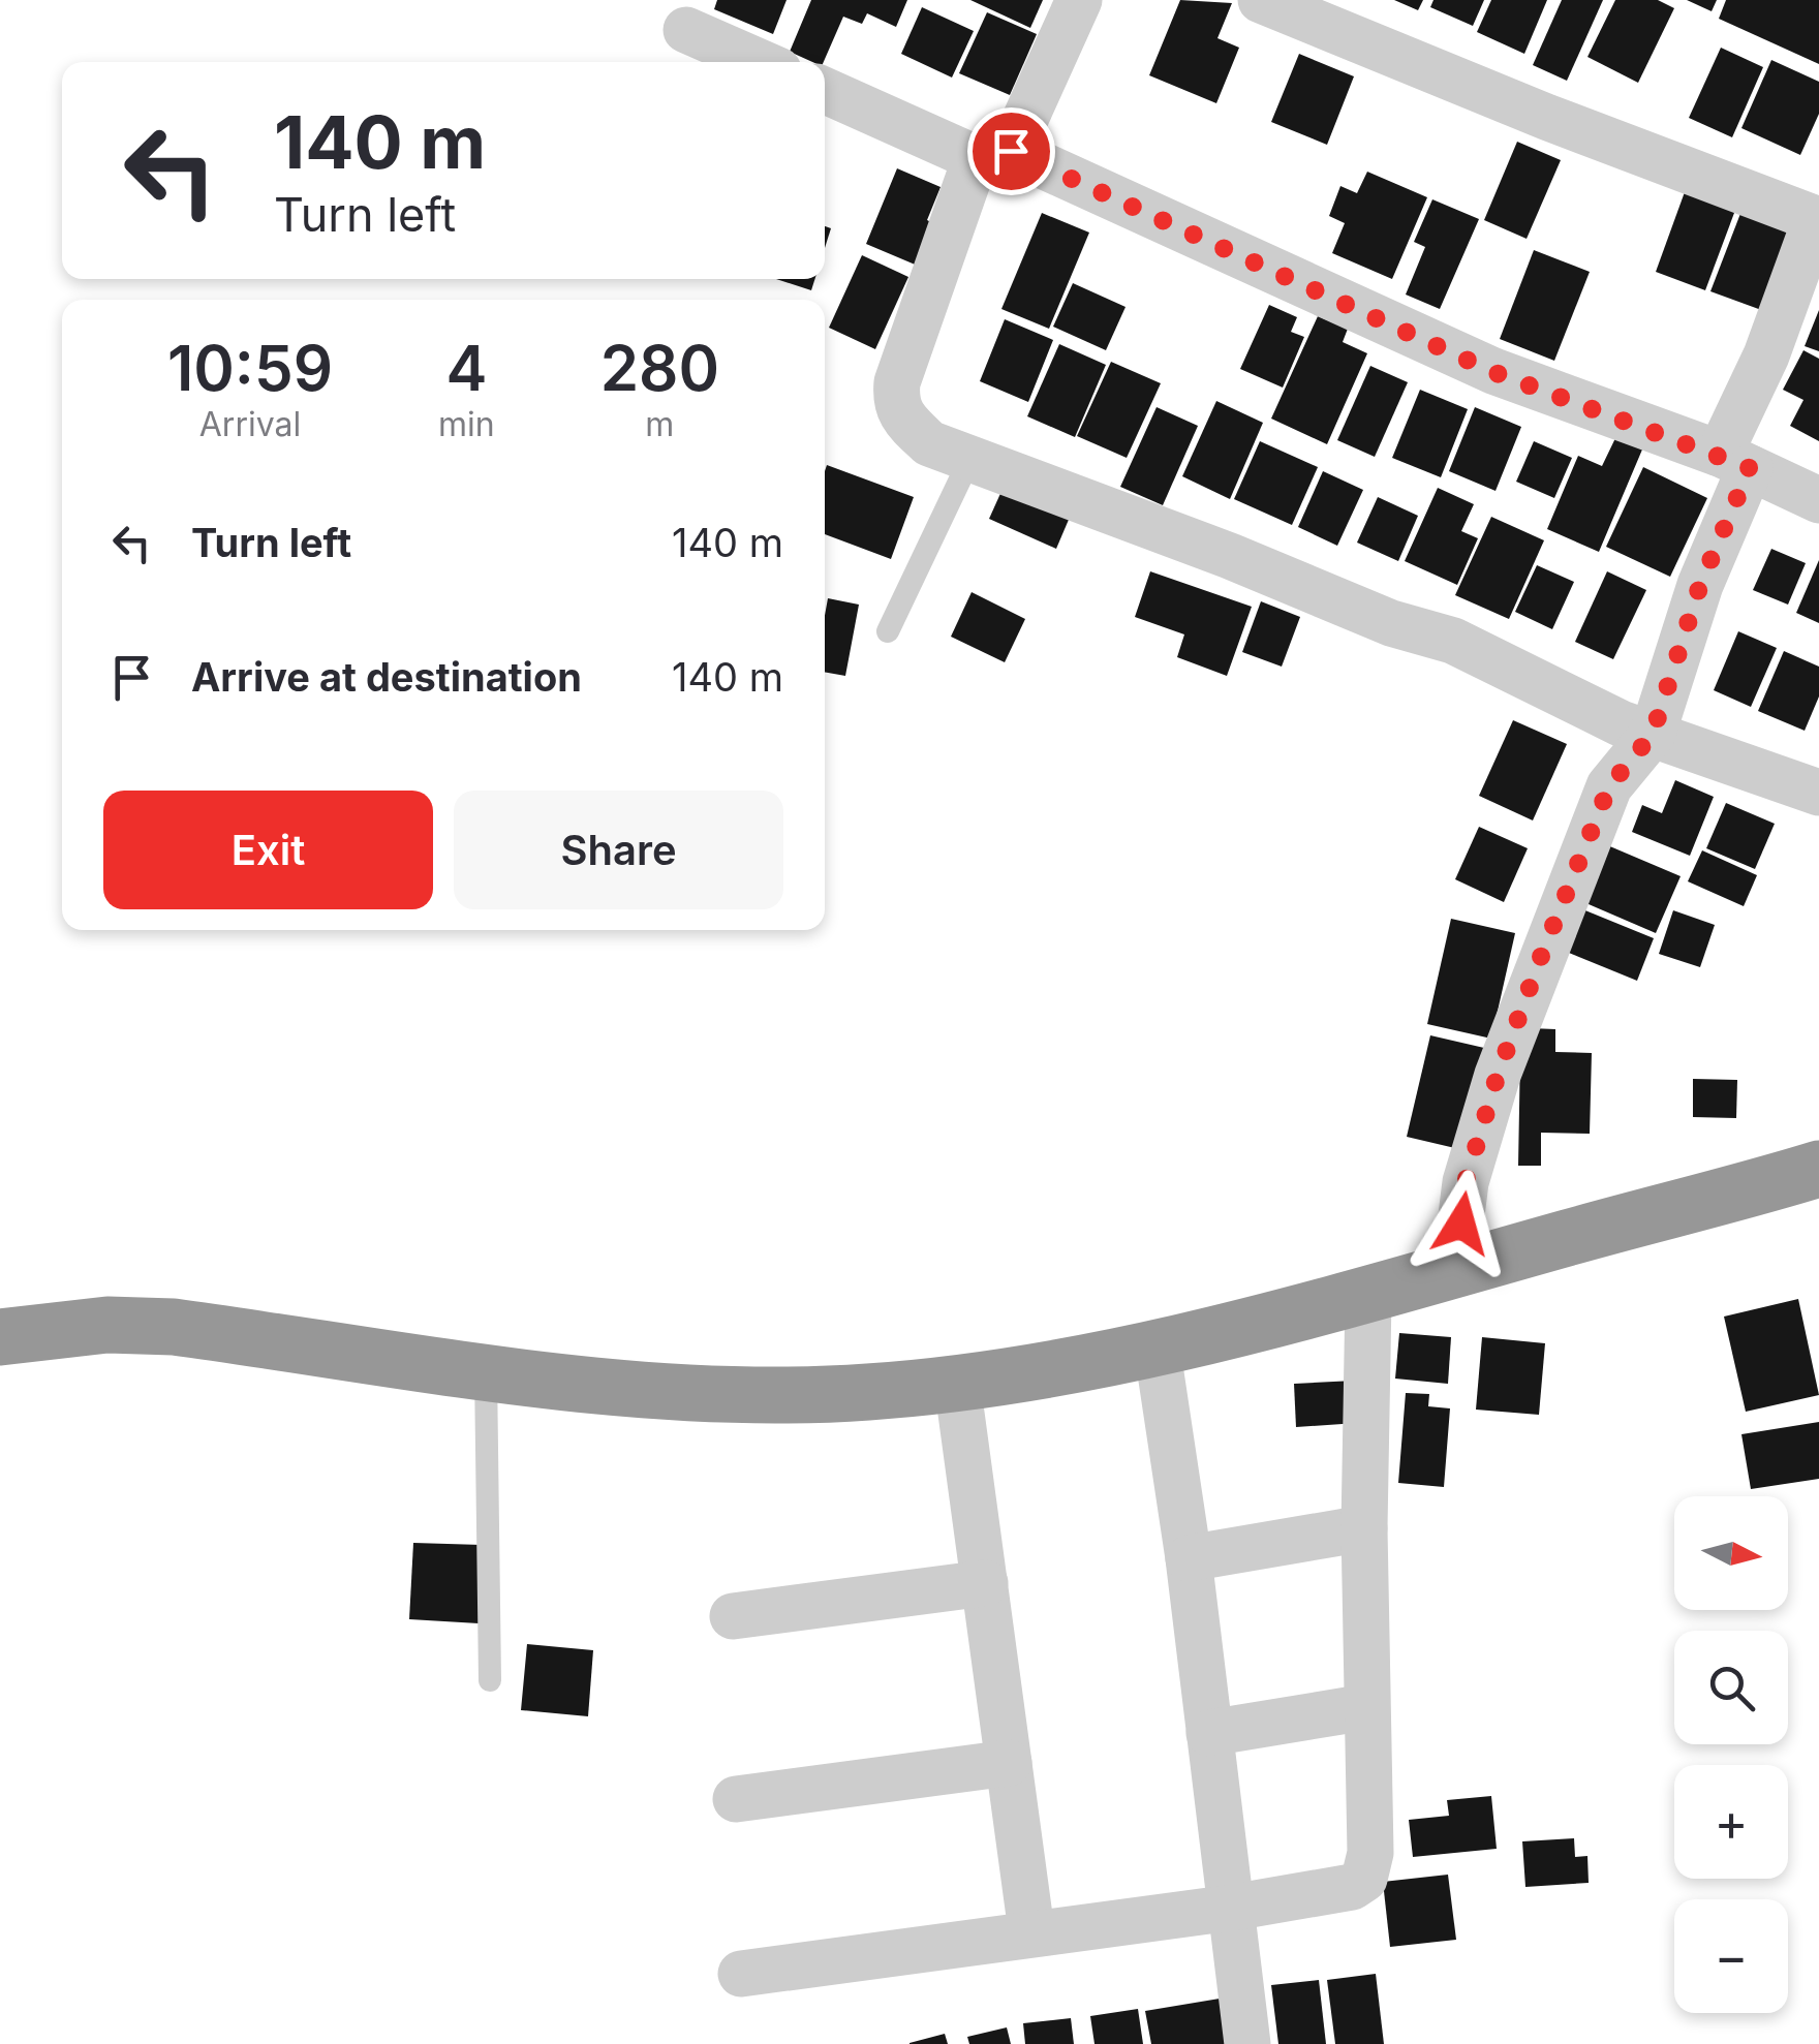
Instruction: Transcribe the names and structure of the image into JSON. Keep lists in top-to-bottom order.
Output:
{
  "north": "right",
  "page": {
    "turn": ["140 m", "Turn left"],
    "eta": [
      "10:59",
      "Arrival",
      "4",
      "min",
      "280",
      "m"
    ],
    "list": [
      {
        "name": "Turn left",
        "value": "140 m"
      },
      {
        "name": "Arrive at destination",
        "value": "140 m"
      }
    ],
    "buttons": ["Exit", "Share"],
    "map_buttons": ["+", "−"]
  }
}
